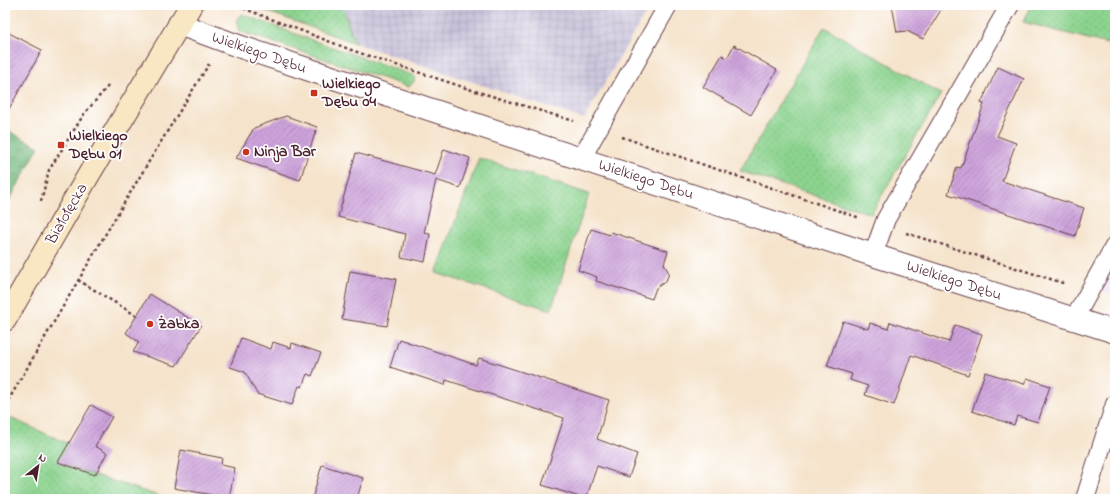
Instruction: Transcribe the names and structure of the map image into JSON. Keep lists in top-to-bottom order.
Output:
{
  "streets": {
    "street": ["Wielkiego Dębu", "Białołęcka"]
  },
  "crossings": [
    ["Wielkiego Dębu", "Białołęcka"]
  ],
  "places": {
    "transit": ["Wielkiego Dębu 04", "Wielkiego Dębu 01"],
    "other": ["Ninja Bar", "Żabka"]
  },
  "north": "top right"
}
